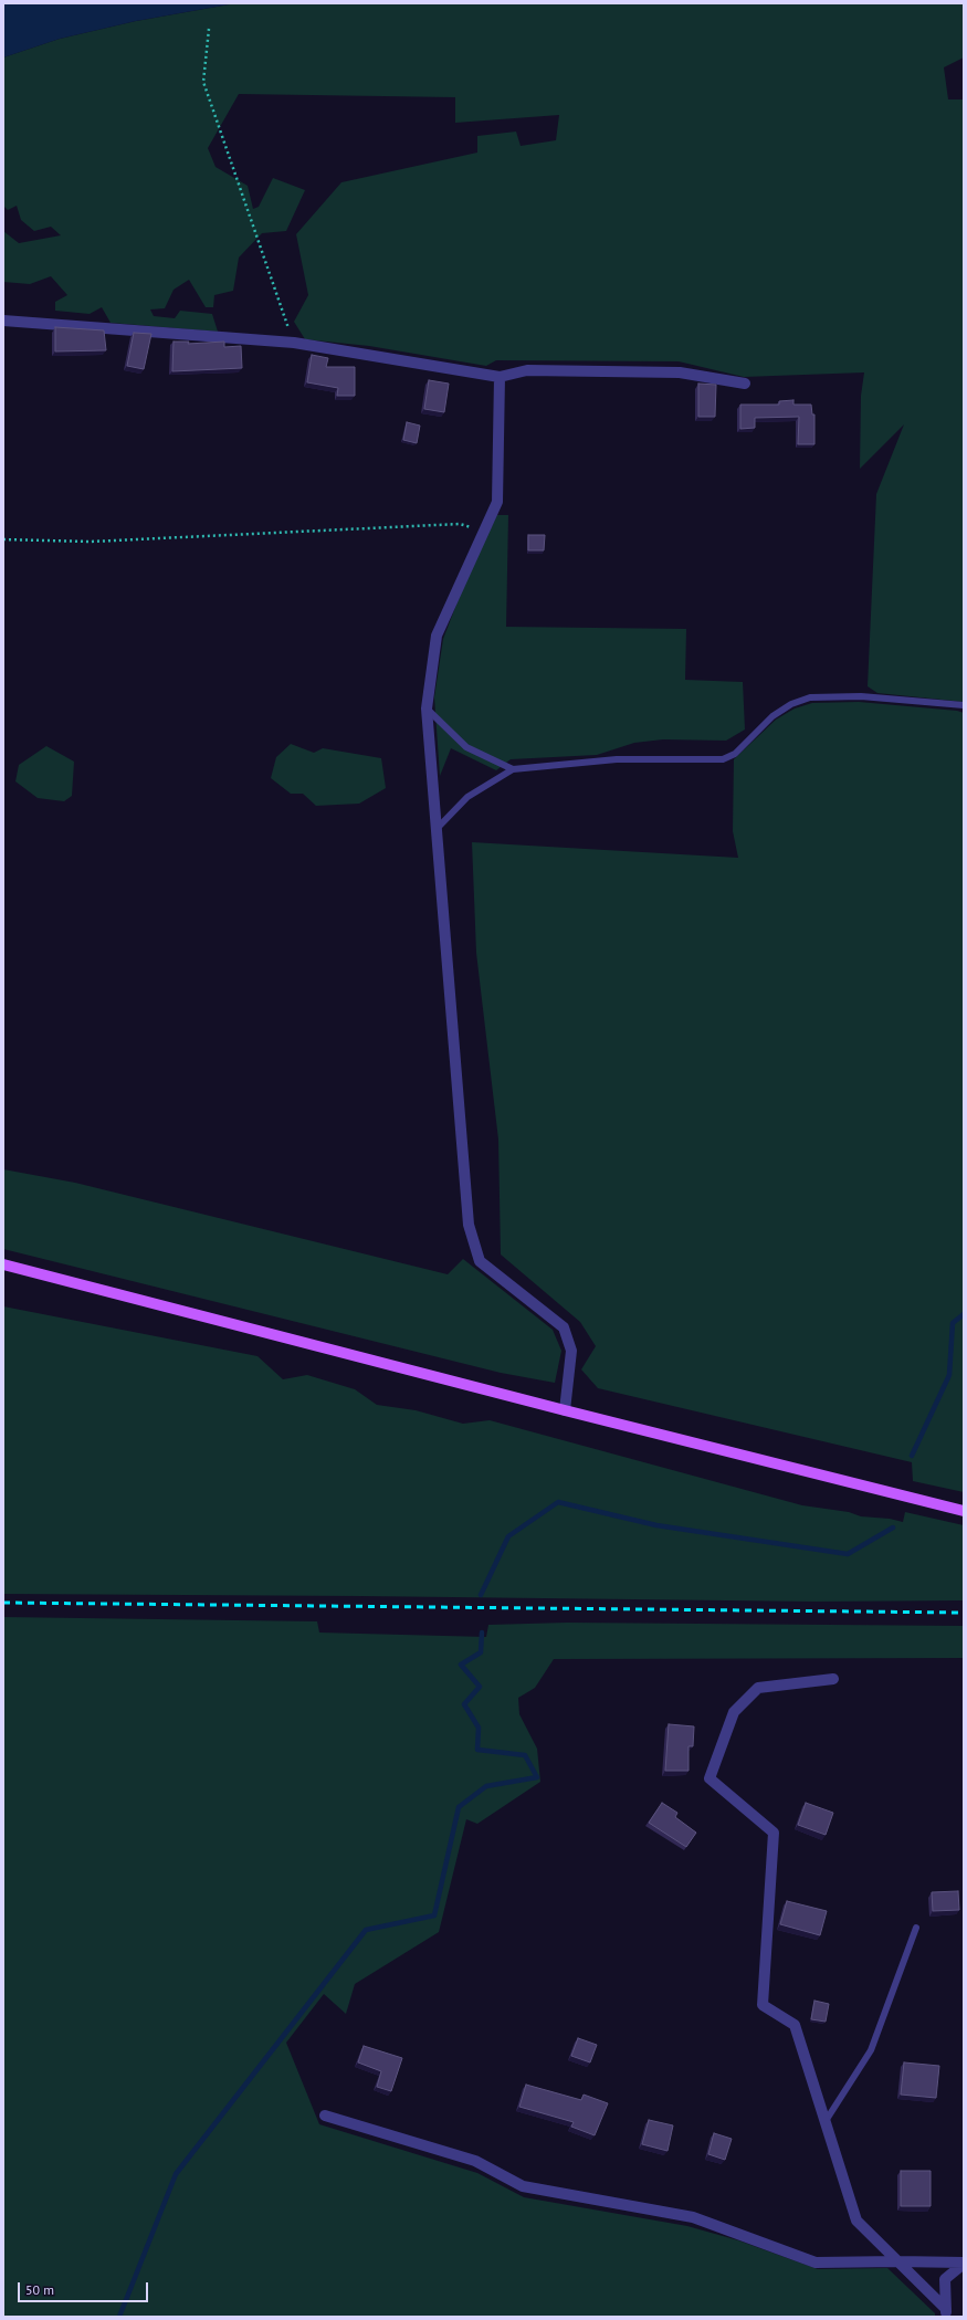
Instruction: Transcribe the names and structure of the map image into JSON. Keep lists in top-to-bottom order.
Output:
{
  "scale_bar": "50 m"
}
